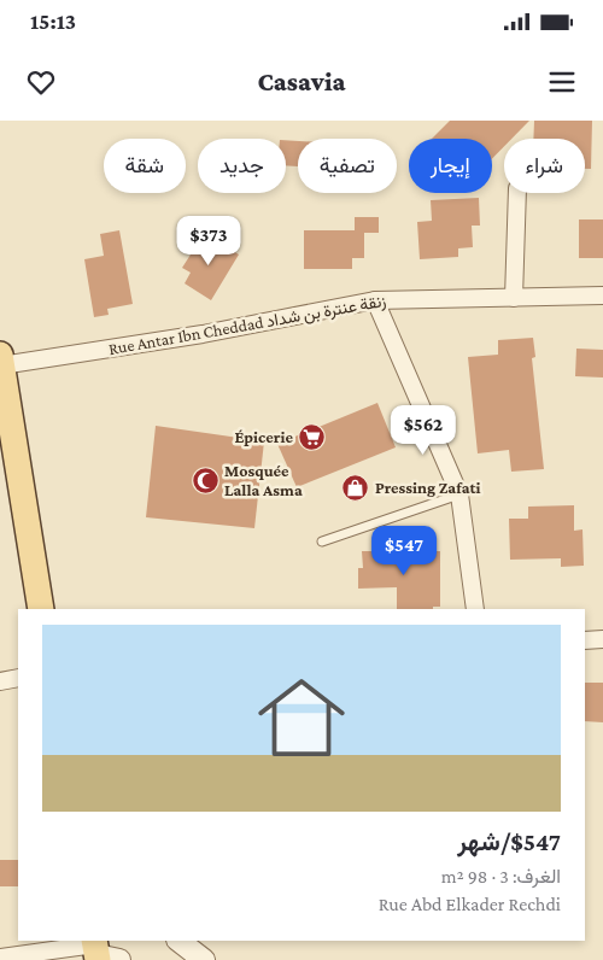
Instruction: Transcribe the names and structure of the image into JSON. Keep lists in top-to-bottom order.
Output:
{
  "streets": {
    "street": ["Rue Antar Ibn Cheddad زنقة عنترة بن شداد"]
  },
  "places": {
    "supermarket": ["Épicerie"],
    "mosque": ["Mosquée Lalla Asma"],
    "shop": ["Pressing Zafati"]
  },
  "page": {
    "status": "15:13",
    "header": "Casavia",
    "chip": [
      "شراء",
      "إيجار",
      "تصفية",
      "جديد",
      "شقة"
    ],
    "price": ["$373", "$562", "$547"],
    "list": [
      {
        "name": "$547/شهر",
        "note": "الغرف: 3 · 98 m² · Rue Abd Elkader Rechdi"
      }
    ]
  }
}
